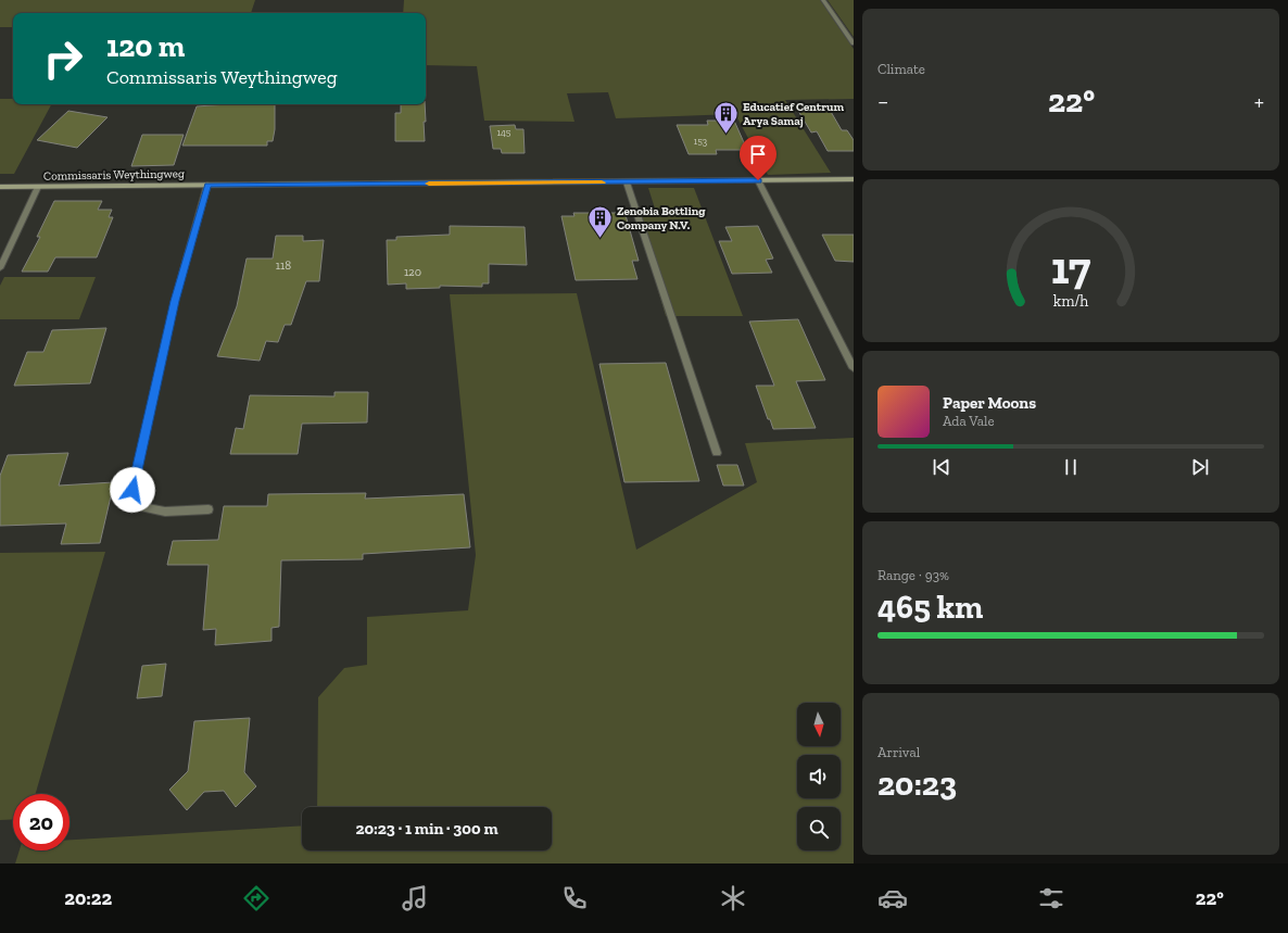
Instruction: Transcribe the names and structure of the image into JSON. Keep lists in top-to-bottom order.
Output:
{
  "streets": {
    "main road": ["Commissaris Weythingweg"]
  },
  "places": {
    "building": ["Educatief Centrum Arya Samaj", "Zenobia Bottling Company N.V."]
  },
  "house_numbers": [
    "145",
    "153",
    "118",
    "120"
  ],
  "north": "bottom",
  "page": {
    "tile": [
      "Climate",
      ["Range · 93%", "465 km"],
      ["Arrival", "20:23"]
    ],
    "turn": ["120 m", "Commissaris Weythingweg"],
    "heat": ["−", "22°", "+"],
    "song": ["Paper Moons", "Ada Vale"],
    "limit": "20",
    "trip": "20:23 · 1 min · 300 m",
    "tabs": ["20:22", "22°"],
    "gauge": ["17", "km/h"]
  }
}
